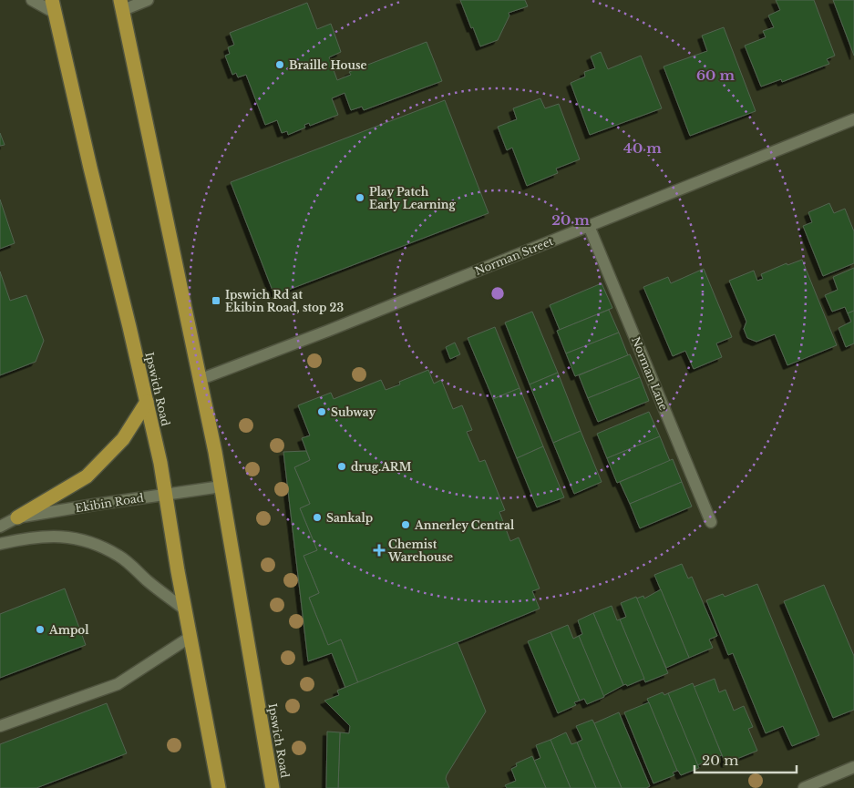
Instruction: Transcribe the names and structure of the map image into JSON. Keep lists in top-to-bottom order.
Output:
{
  "streets": {
    "highway": ["Ipswich Road"],
    "street": ["Norman Street", "Norman Lane", "Ekibin Road"]
  },
  "crossings": [
    ["Norman Street", "Norman Lane"],
    ["Norman Street", "Ipswich Road"],
    ["Ipswich Road", "Ekibin Road"]
  ],
  "places": {
    "other": [
      "Braille House",
      "Play Patch Early Learning",
      "Subway",
      "drug.ARM",
      "Sankalp",
      "Annerley Central",
      "Ampol"
    ],
    "transit": ["Ipswich Rd at Ekibin Road, stop 23"],
    "health": ["Chemist Warehouse"]
  },
  "scale_bar": "20 m",
  "rings": ["60 m", "40 m", "20 m"]
}
